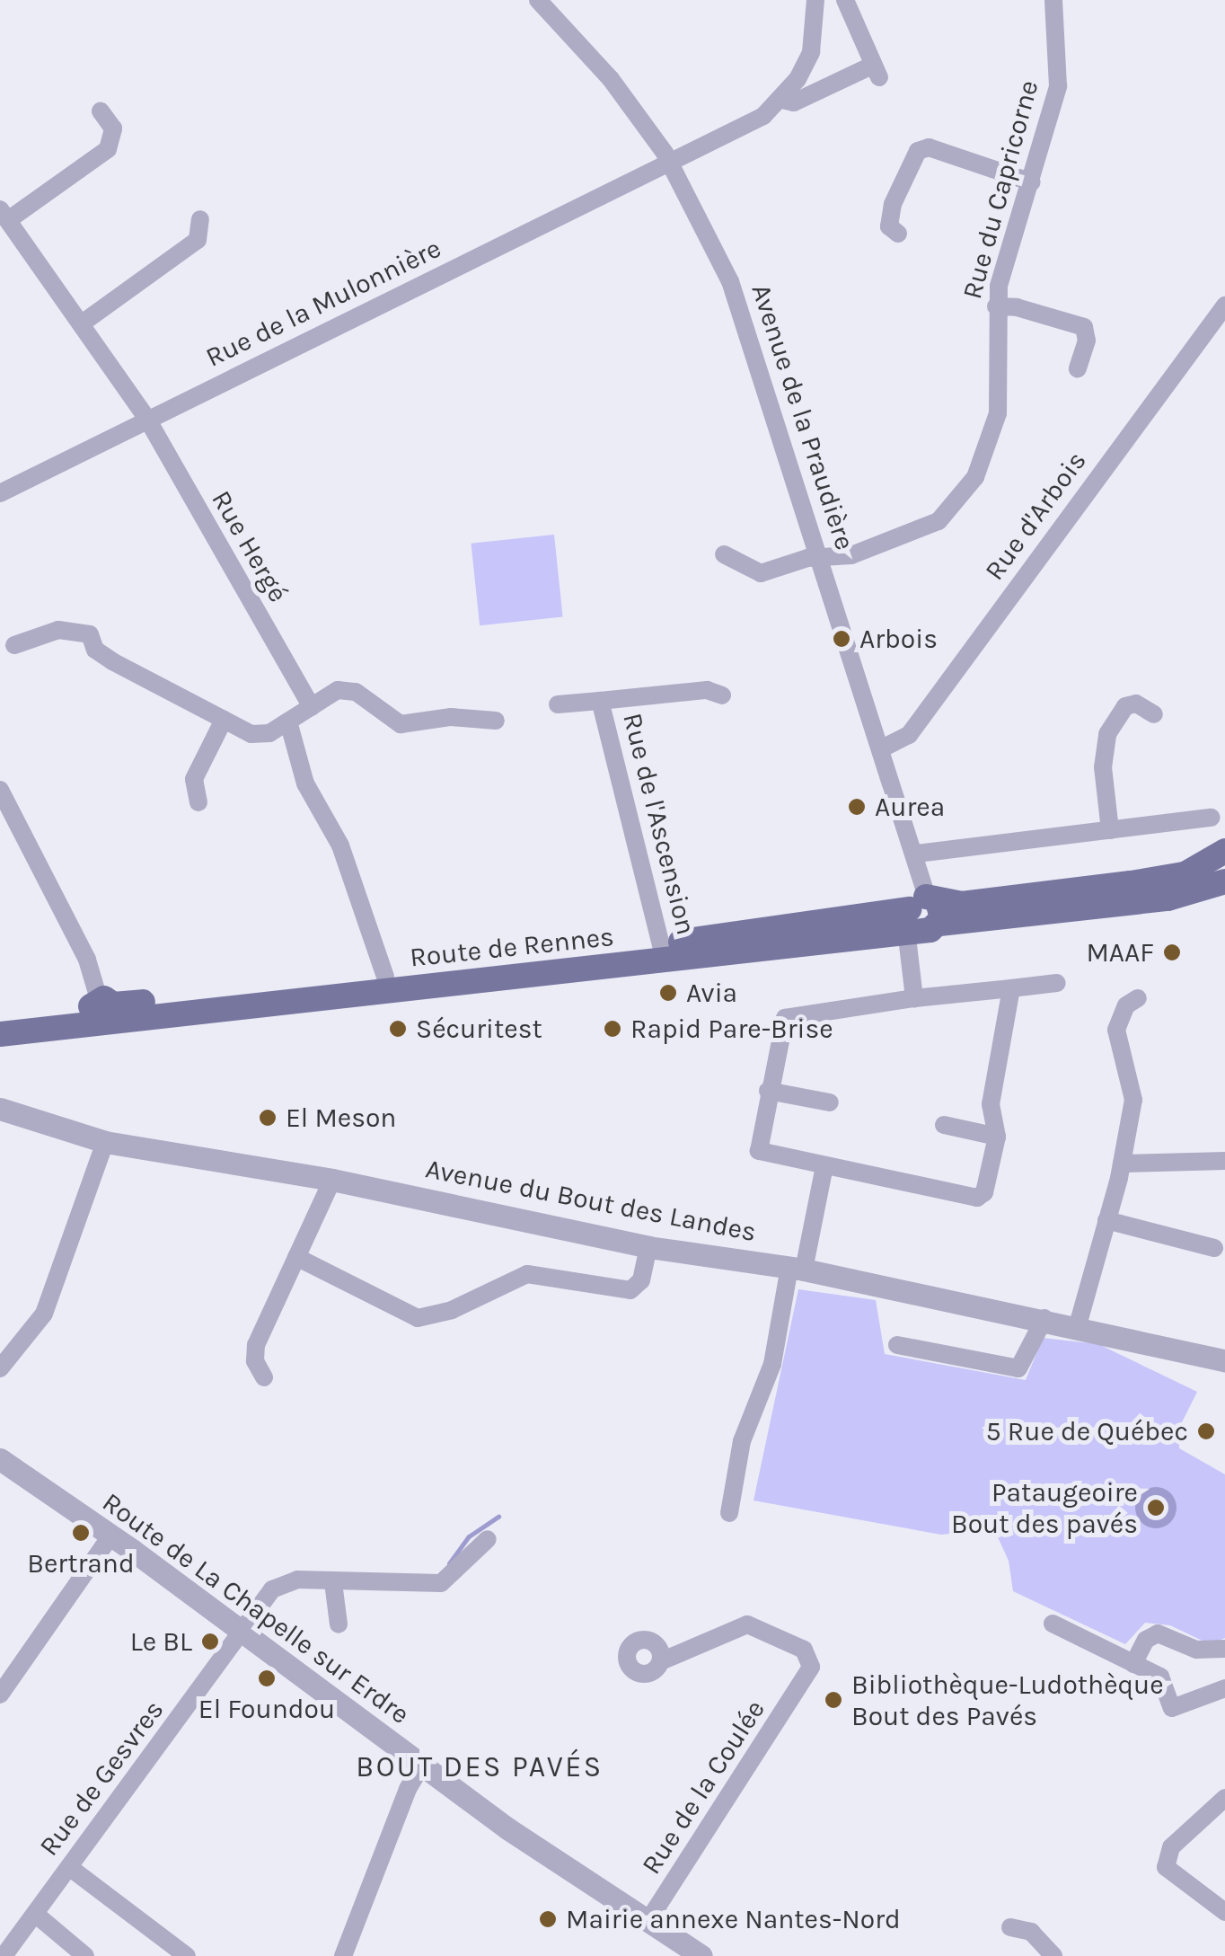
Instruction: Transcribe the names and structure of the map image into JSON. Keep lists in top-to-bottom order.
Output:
{
  "streets": {
    "main road": ["Route de Rennes"],
    "street": [
      "Rue du Capricorne",
      "Rue de la Mulonnière",
      "Avenue de la Praudière",
      "Rue d'Arbois",
      "Rue Hergé",
      "Rue de l'Ascension",
      "Avenue du Bout des Landes",
      "Route de La Chapelle sur Erdre",
      "Rue de Gesvres",
      "Rue de la Coulée"
    ]
  },
  "crossings": [
    ["Rue du Capricorne", "Avenue de la Praudière"],
    ["Rue de la Mulonnière", "Avenue de la Praudière"],
    ["Rue de la Mulonnière", "Rue Hergé"],
    ["Avenue de la Praudière", "Rue d'Arbois"],
    ["Avenue de la Praudière", "Route de Rennes"],
    ["Rue de l'Ascension", "Route de Rennes"],
    ["Route de La Chapelle sur Erdre", "Rue de Gesvres"],
    ["Route de La Chapelle sur Erdre", "Rue de la Coulée"]
  ],
  "districts": ["BOUT DES PAVÉS"],
  "places": [
    "Arbois",
    "Aurea",
    "MAAF",
    "Avia",
    "Sécuritest",
    "Rapid Pare-Brise",
    "El Meson",
    "5 Rue de Québec",
    "Pataugeoire Bout des pavés",
    "Bertrand",
    "Le BL",
    "El Foundou",
    "Bibliothèque-Ludothèque Bout des Pavés",
    "Mairie annexe Nantes-Nord"
  ]
}
